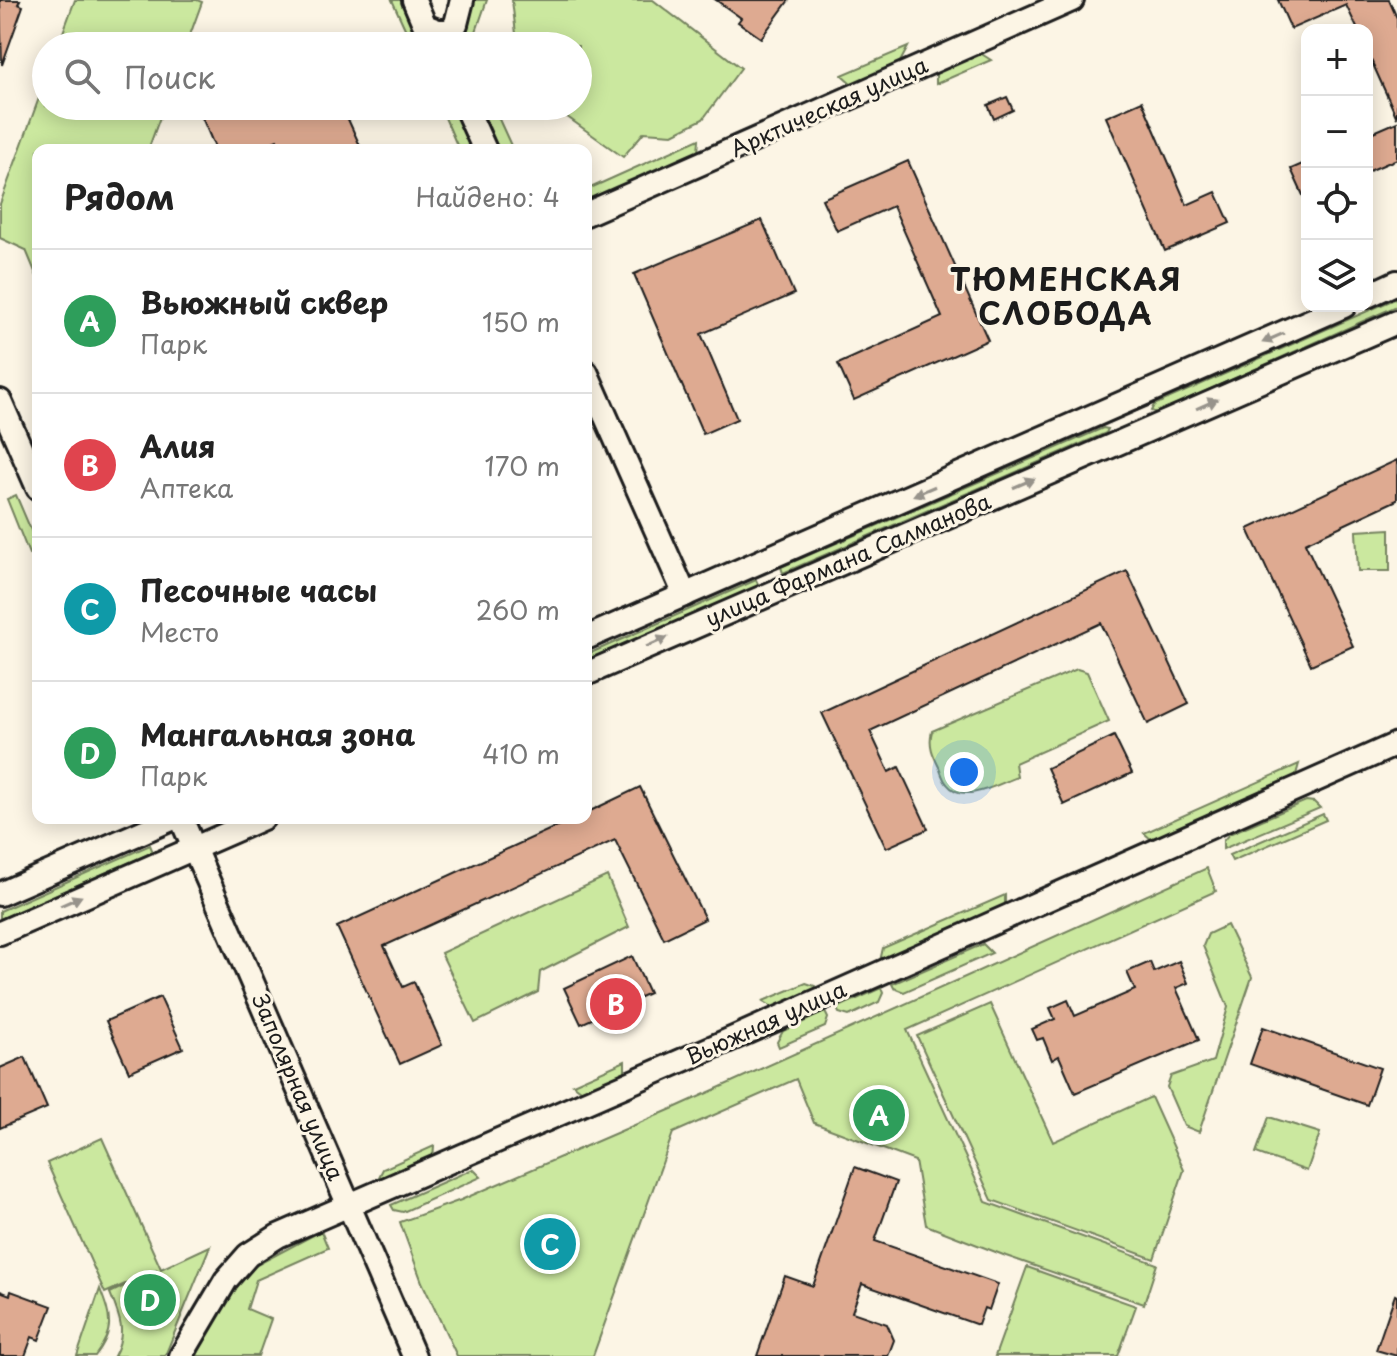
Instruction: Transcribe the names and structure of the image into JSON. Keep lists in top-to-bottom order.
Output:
{
  "streets": {
    "street": [
      "Арктическая улица",
      "улица Фармана Салманова",
      "Вьюжная улица",
      "Заполярная улица"
    ]
  },
  "crossings": [
    ["Вьюжная улица", "Заполярная улица"]
  ],
  "districts": ["ТЮМЕНСКАЯ СЛОБОДА"],
  "page": {
    "map_buttons": ["+", "−"],
    "search": "Поиск",
    "heading": ["Рядом", "Найдено: 4"],
    "list": [
      {
        "mark": "A",
        "name": "Вьюжный сквер",
        "note": "Парк",
        "value": "150 m"
      },
      {
        "mark": "B",
        "name": "Алия",
        "note": "Аптека",
        "value": "170 m"
      },
      {
        "mark": "C",
        "name": "Песочные часы",
        "note": "Место",
        "value": "260 m"
      },
      {
        "mark": "D",
        "name": "Мангальная зона",
        "note": "Парк",
        "value": "410 m"
      }
    ],
    "pins": [
      "B",
      "A",
      "C",
      "D"
    ]
  }
}
